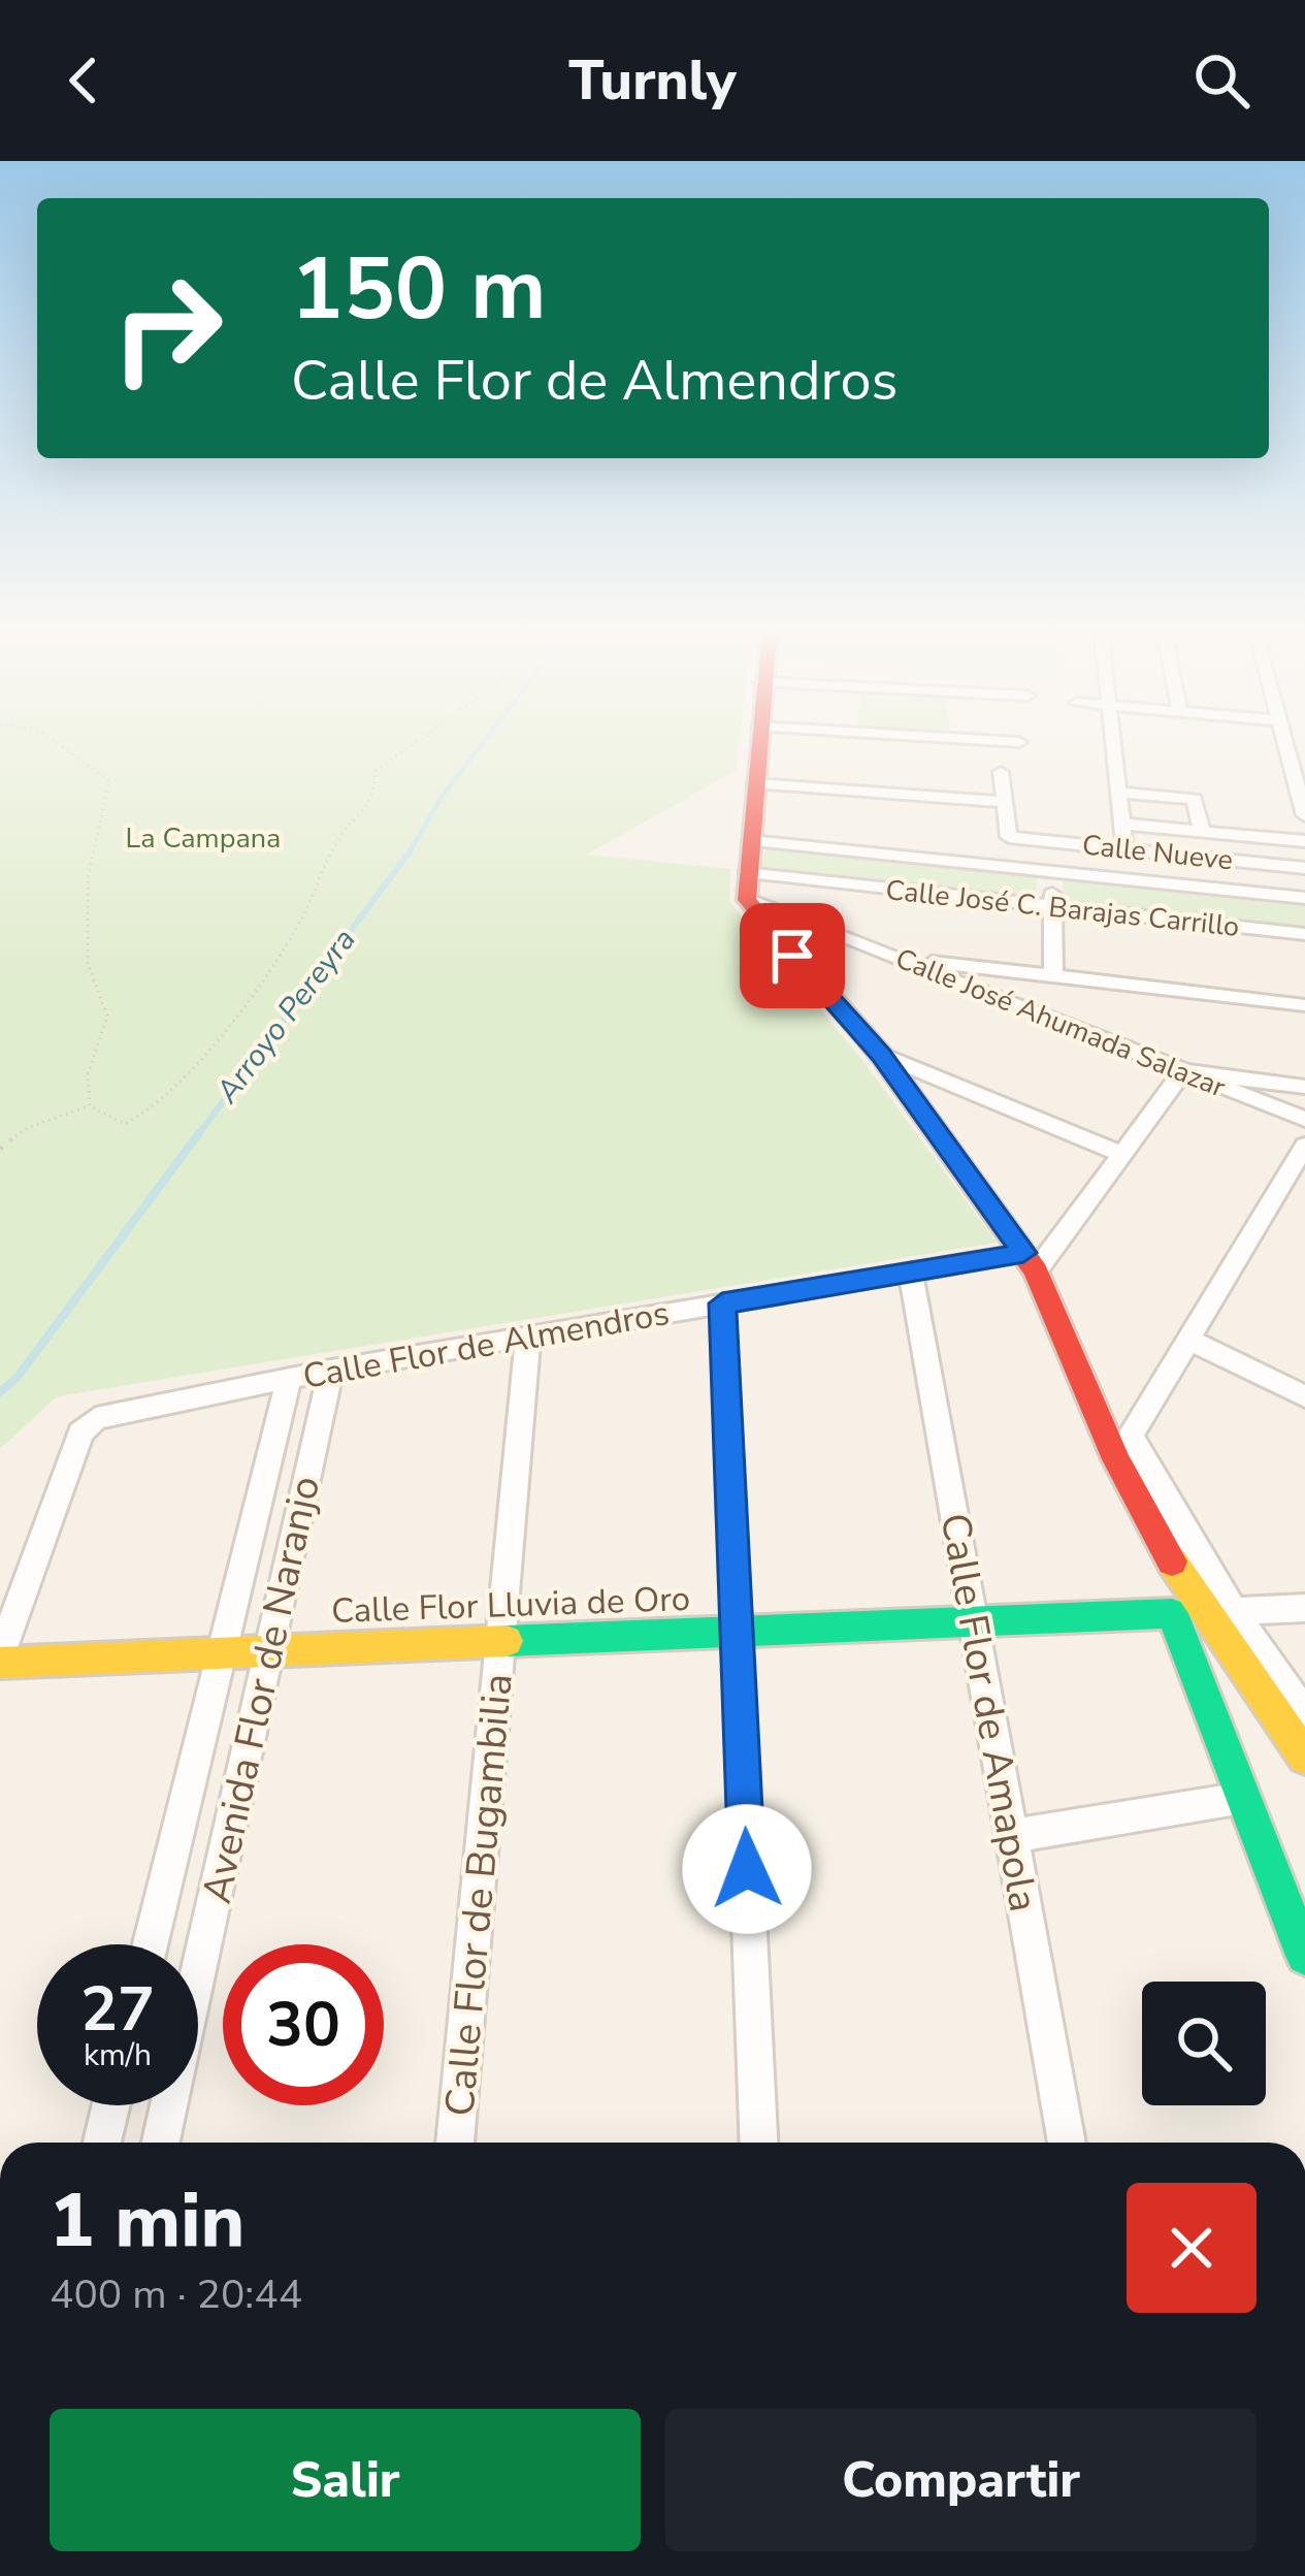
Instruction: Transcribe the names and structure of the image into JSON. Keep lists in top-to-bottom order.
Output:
{
  "streets": {
    "main road": ["Calle Flor Lluvia de Oro"],
    "street": [
      "Calle Nueve",
      "Calle José C. Barajas Carrillo",
      "Calle José Ahumada Salazar",
      "Calle Flor de Almendros",
      "Avenida Flor de Naranjo",
      "Calle Flor de Amapola",
      "Calle Flor de Bugambilia"
    ]
  },
  "crossings": [
    ["Calle José C. Barajas Carrillo", "Calle José Ahumada Salazar"],
    ["Calle Flor de Almendros", "Calle Flor Lluvia de Oro"],
    ["Calle Flor de Almendros", "Avenida Flor de Naranjo"],
    ["Calle Flor de Almendros", "Calle Flor de Amapola"],
    ["Calle Flor de Almendros", "Calle Flor de Bugambilia"],
    ["Calle Flor Lluvia de Oro", "Avenida Flor de Naranjo"],
    ["Calle Flor Lluvia de Oro", "Calle Flor de Amapola"],
    ["Calle Flor Lluvia de Oro", "Calle Flor de Bugambilia"]
  ],
  "water": ["Arroyo Pereyra"],
  "parks": ["La Campana"],
  "page": {
    "header": "Turnly",
    "turn": ["150 m", "Calle Flor de Almendros"],
    "speed": "27 km/h",
    "limit": "30",
    "heading": ["1 min", "400 m · 20:44"],
    "buttons": ["Salir", "Compartir"]
  }
}
